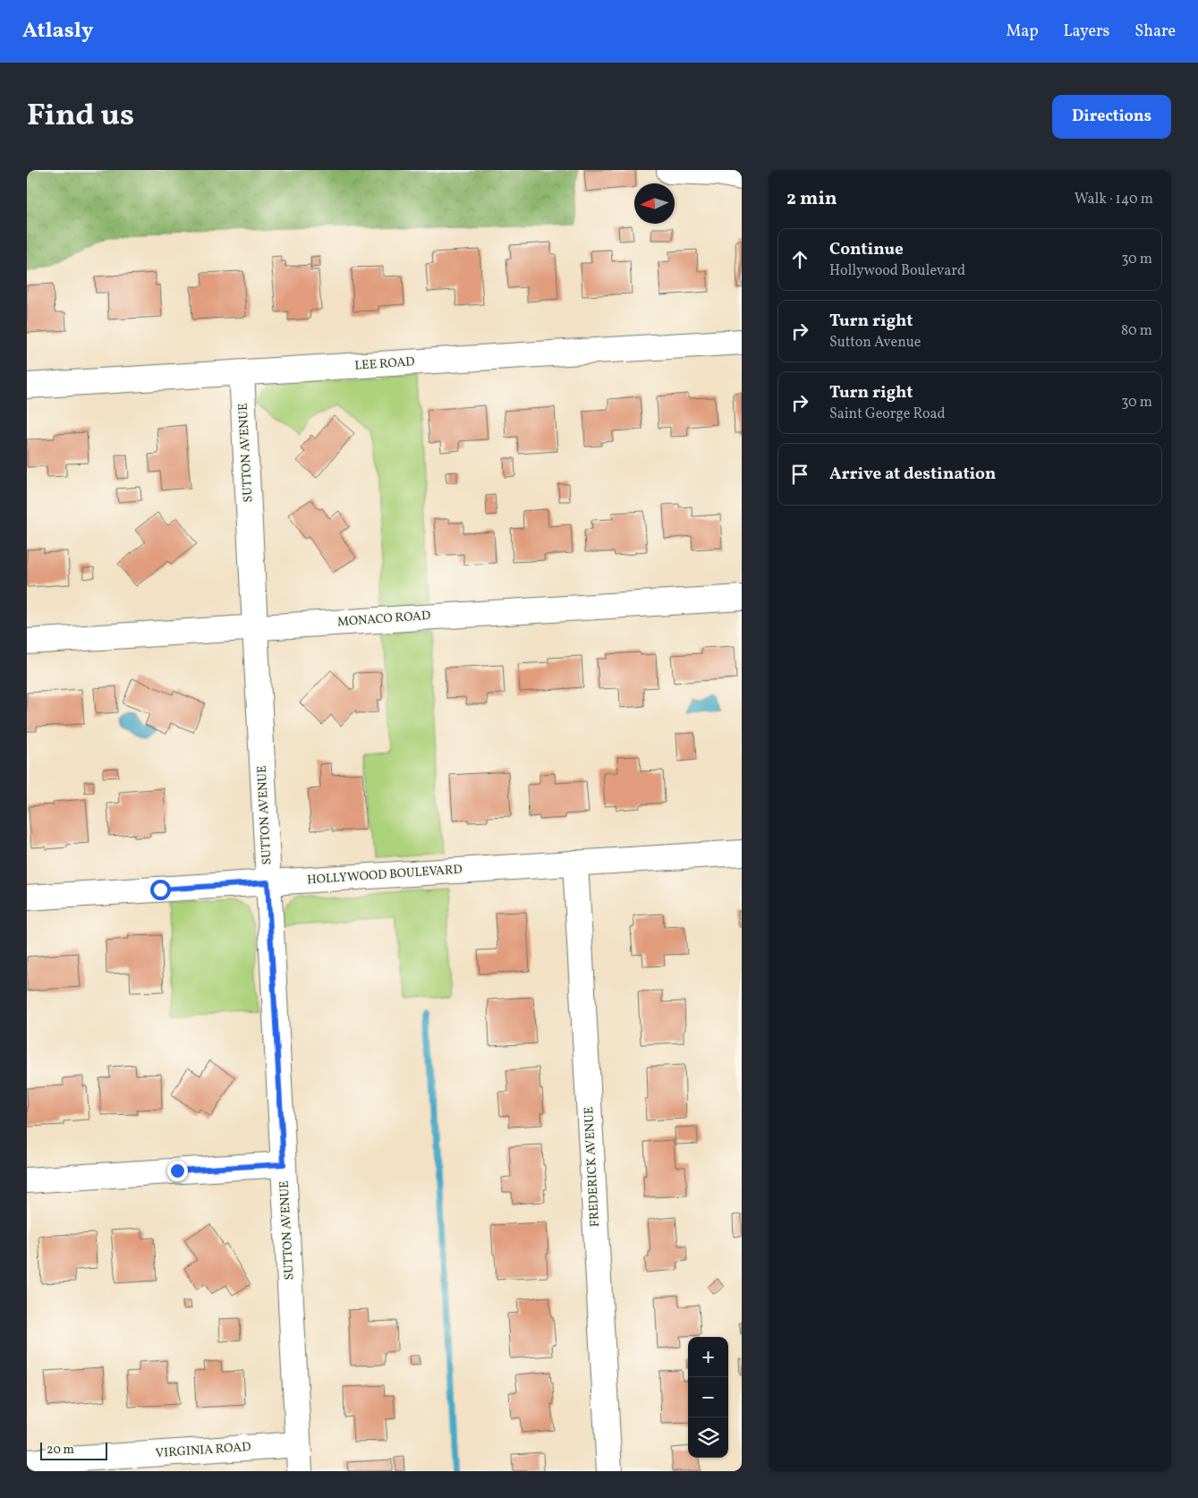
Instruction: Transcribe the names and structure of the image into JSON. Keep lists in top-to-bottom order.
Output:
{
  "streets": {
    "street": [
      "LEE ROAD",
      "SUTTON AVENUE",
      "MONACO ROAD",
      "HOLLYWOOD BOULEVARD",
      "FREDERICK AVENUE",
      "VIRGINIA ROAD"
    ]
  },
  "crossings": [
    ["LEE ROAD", "SUTTON AVENUE"],
    ["SUTTON AVENUE", "MONACO ROAD"],
    ["SUTTON AVENUE", "HOLLYWOOD BOULEVARD"],
    ["SUTTON AVENUE", "VIRGINIA ROAD"],
    ["HOLLYWOOD BOULEVARD", "FREDERICK AVENUE"]
  ],
  "scale_bar": "20 m",
  "north": "left",
  "page": {
    "header": "Atlasly",
    "nav": ["Map", "Layers", "Share"],
    "title": "Find us",
    "buttons": "Directions",
    "heading": ["2 min", "Walk · 140 m"],
    "list": [
      ["Continue", "Hollywood Boulevard", "30 m"],
      ["Turn right", "Sutton Avenue", "80 m"],
      ["Turn right", "Saint George Road", "30 m"],
      "Arrive at destination"
    ],
    "map_buttons": ["+", "−"],
    "scale": "20 m"
  }
}
